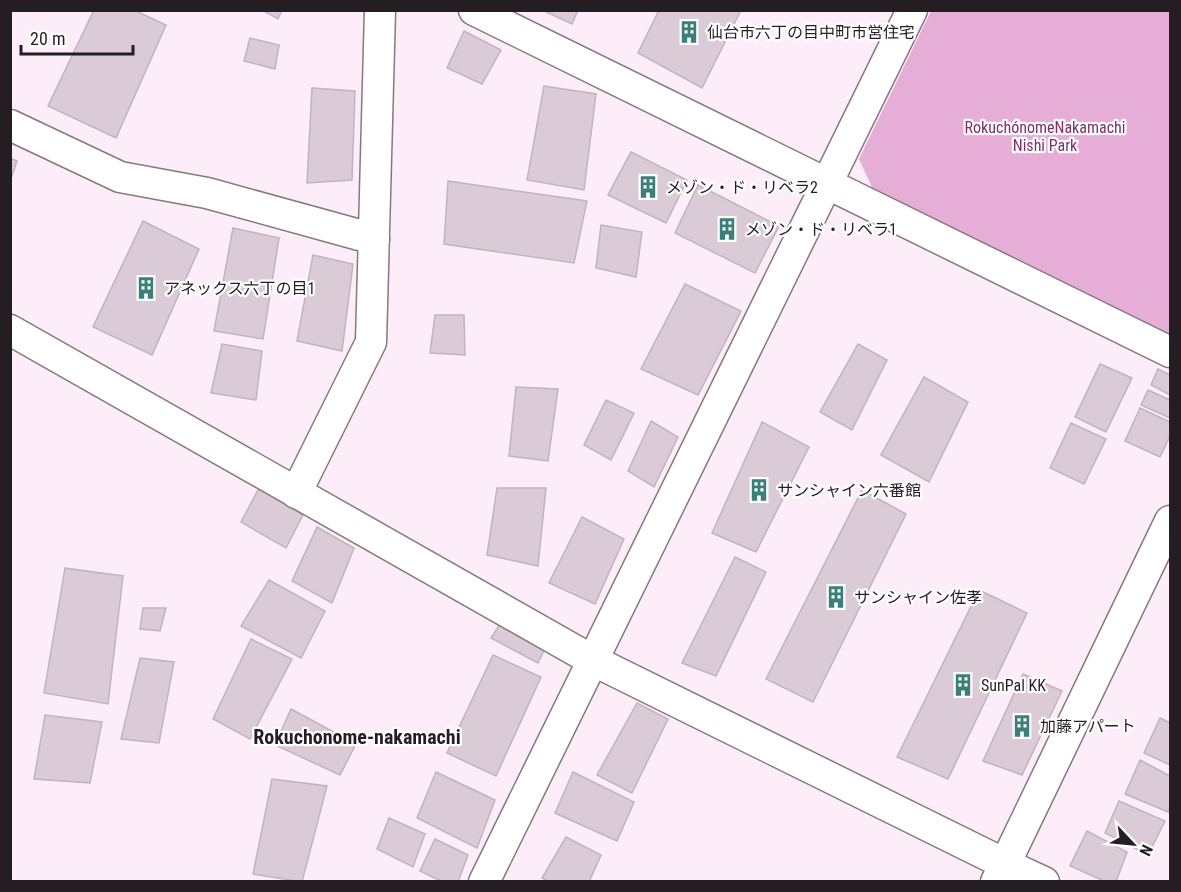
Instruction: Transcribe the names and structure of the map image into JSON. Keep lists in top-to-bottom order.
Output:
{
  "districts": ["Rokuchonome-nakamachi"],
  "parks": ["RokuchónomeNakamachi Nishi Park"],
  "places": {
    "building": [
      "仙台市六丁の目中町市営住宅",
      "メゾン・ド・リベラ2",
      "メゾン・ド・リベラ1",
      "アネックス六丁の目1",
      "サンシャイン六番館",
      "サンシャイン佐孝",
      "SunPal KK",
      "加藤アパート"
    ]
  },
  "scale_bar": "20 m",
  "north": "bottom right"
}
